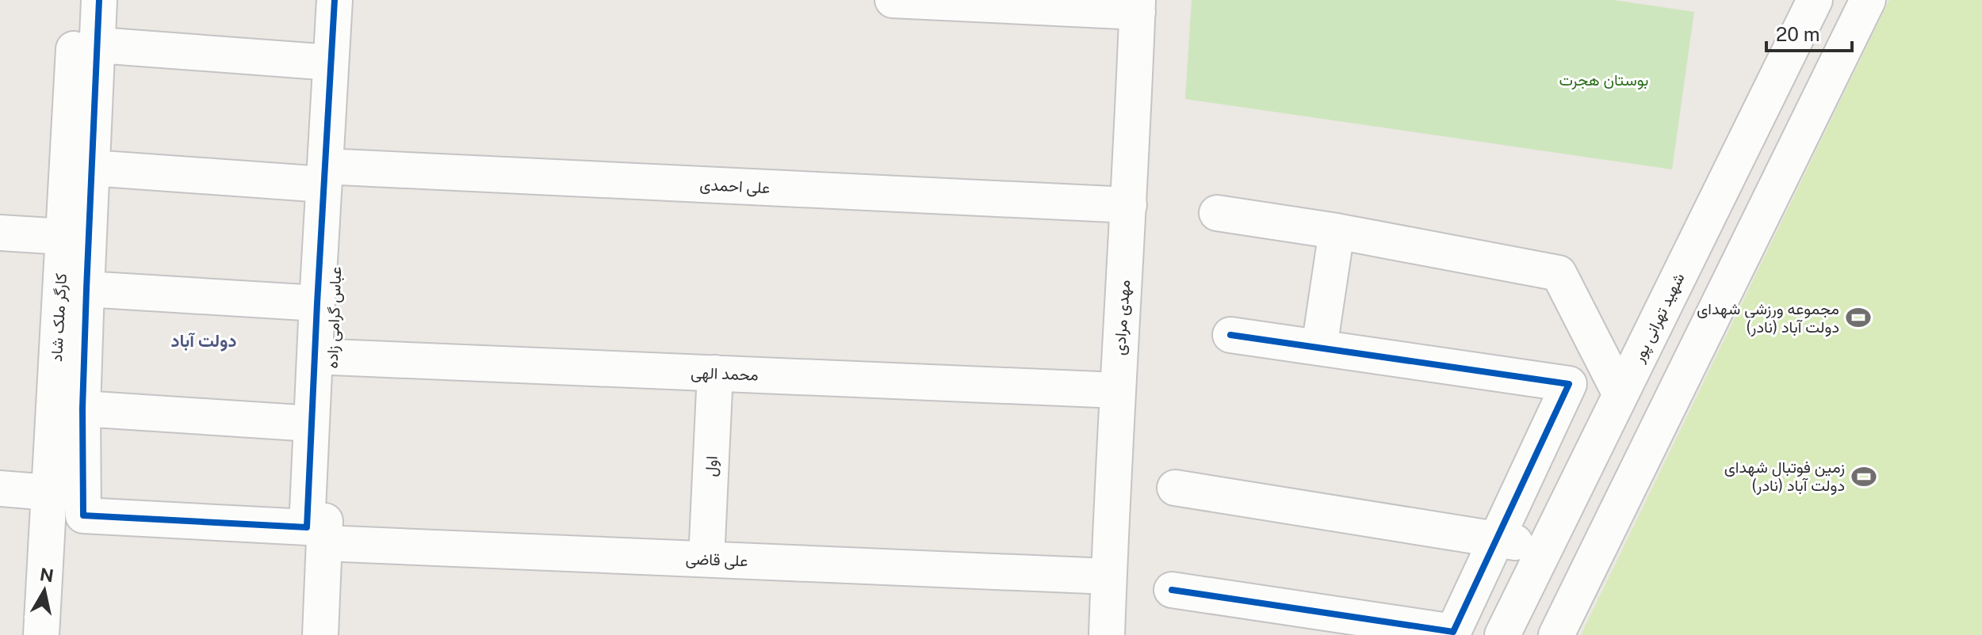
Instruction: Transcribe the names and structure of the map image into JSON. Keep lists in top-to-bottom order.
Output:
{
  "streets": {
    "street": [
      "علی احمدی",
      "کارگر ملک شاد",
      "عباس گرامی زاده",
      "مهدی مرادی",
      "شهید تهرانی پور",
      "محمد الهی",
      "اول",
      "علی قاضی"
    ]
  },
  "crossings": [
    ["علی احمدی", "عباس گرامی زاده"],
    ["علی احمدی", "مهدی مرادی"],
    ["عباس گرامی زاده", "محمد الهی"],
    ["عباس گرامی زاده", "علی قاضی"],
    ["مهدی مرادی", "محمد الهی"],
    ["مهدی مرادی", "علی قاضی"],
    ["محمد الهی", "اول"],
    ["اول", "علی قاضی"]
  ],
  "districts": ["دولت آباد"],
  "parks": ["بوستان هجرت"],
  "places": {
    "sports": ["مجموعه ورزشی شهدای دولت آباد (نادر)", "زمین فوتبال شهدای دولت آباد (نادر)"]
  },
  "scale_bar": "20 m",
  "north": "top"
}
